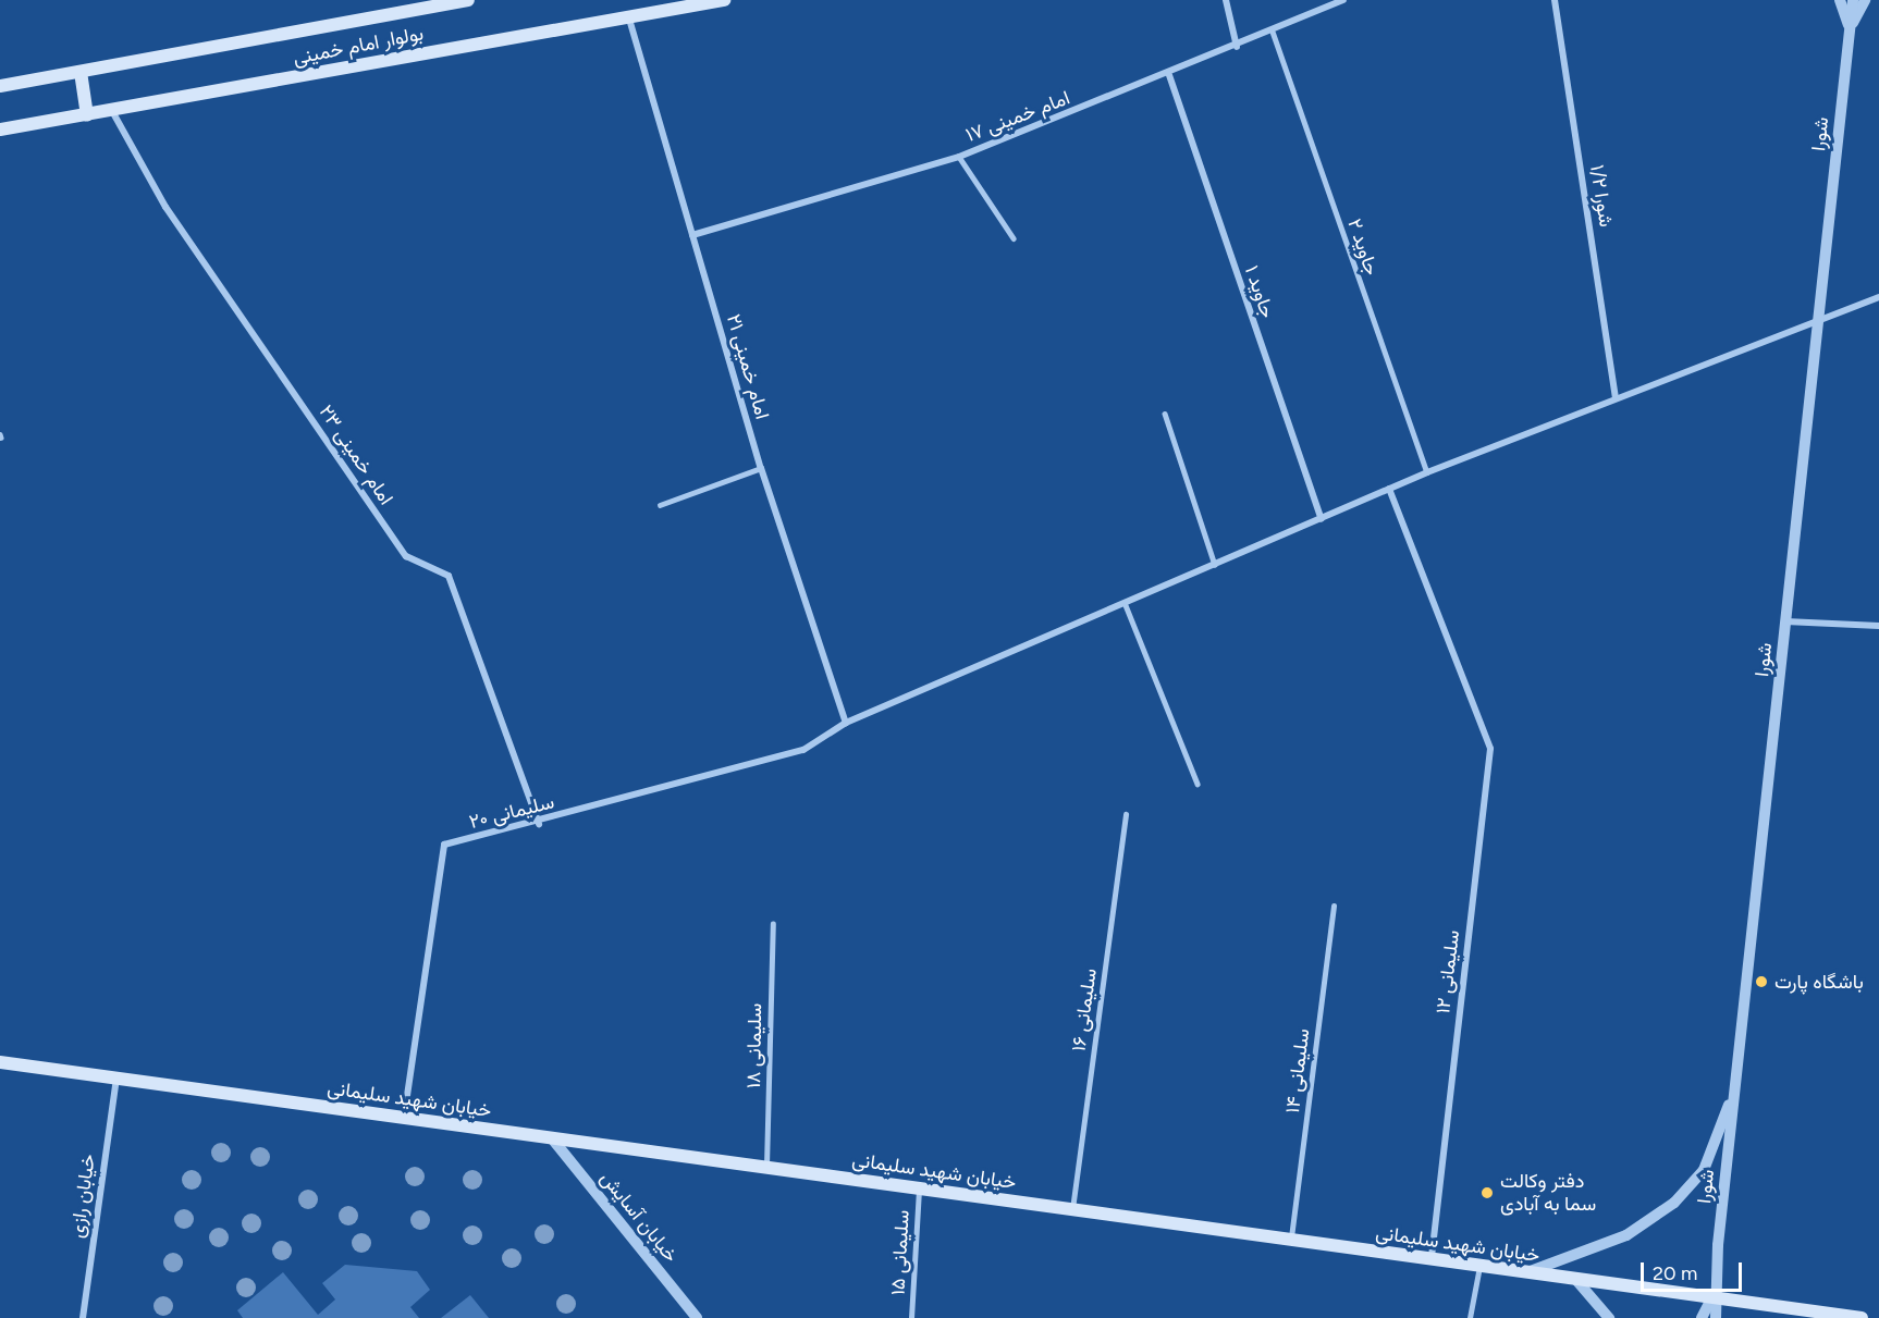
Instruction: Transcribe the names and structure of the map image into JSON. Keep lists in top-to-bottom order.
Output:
{
  "streets": {
    "main road": ["بولوار امام خمینی", "خیابان شهید سلیمانی"],
    "street": [
      "امام خمینی ۱۷",
      "شورا",
      "شورا ۱/۲",
      "جاوید ۱",
      "امام خمینی ۲۱",
      "امام خمینی ۲۳",
      "سلیمانی ۲۰",
      "سلیمانی ۱۲",
      "خیابان رازی",
      "خیابان آسایش"
    ],
    "lane": [
      "جاوید ۲",
      "سلیمانی ۱۶",
      "سلیمانی ۱۸",
      "سلیمانی ۱۴",
      "سلیمانی ۱۵"
    ]
  },
  "crossings": [
    ["بولوار امام خمینی", "امام خمینی ۲۱"],
    ["بولوار امام خمینی", "امام خمینی ۲۳"],
    ["امام خمینی ۱۷", "جاوید ۲"],
    ["امام خمینی ۱۷", "جاوید ۱"],
    ["امام خمینی ۱۷", "امام خمینی ۲۱"],
    ["شورا", "سلیمانی ۲۰"],
    ["شورا", "خیابان شهید سلیمانی"],
    ["شورا ۱/۲", "سلیمانی ۲۰"],
    ["جاوید ۲", "سلیمانی ۲۰"],
    ["جاوید ۱", "سلیمانی ۲۰"],
    ["امام خمینی ۲۱", "سلیمانی ۲۰"],
    ["امام خمینی ۲۳", "سلیمانی ۲۰"],
    ["سلیمانی ۲۰", "سلیمانی ۱۲"],
    ["سلیمانی ۲۰", "خیابان شهید سلیمانی"],
    ["سلیمانی ۱۲", "خیابان شهید سلیمانی"],
    ["سلیمانی ۱۶", "خیابان شهید سلیمانی"],
    ["سلیمانی ۱۸", "خیابان شهید سلیمانی"],
    ["سلیمانی ۱۴", "خیابان شهید سلیمانی"],
    ["خیابان شهید سلیمانی", "خیابان رازی"],
    ["خیابان شهید سلیمانی", "خیابان آسایش"],
    ["خیابان شهید سلیمانی", "سلیمانی ۱۵"]
  ],
  "places": ["باشگاه پارت", "دفتر وکالت سما به آبادی"],
  "scale_bar": "20 m"
}
